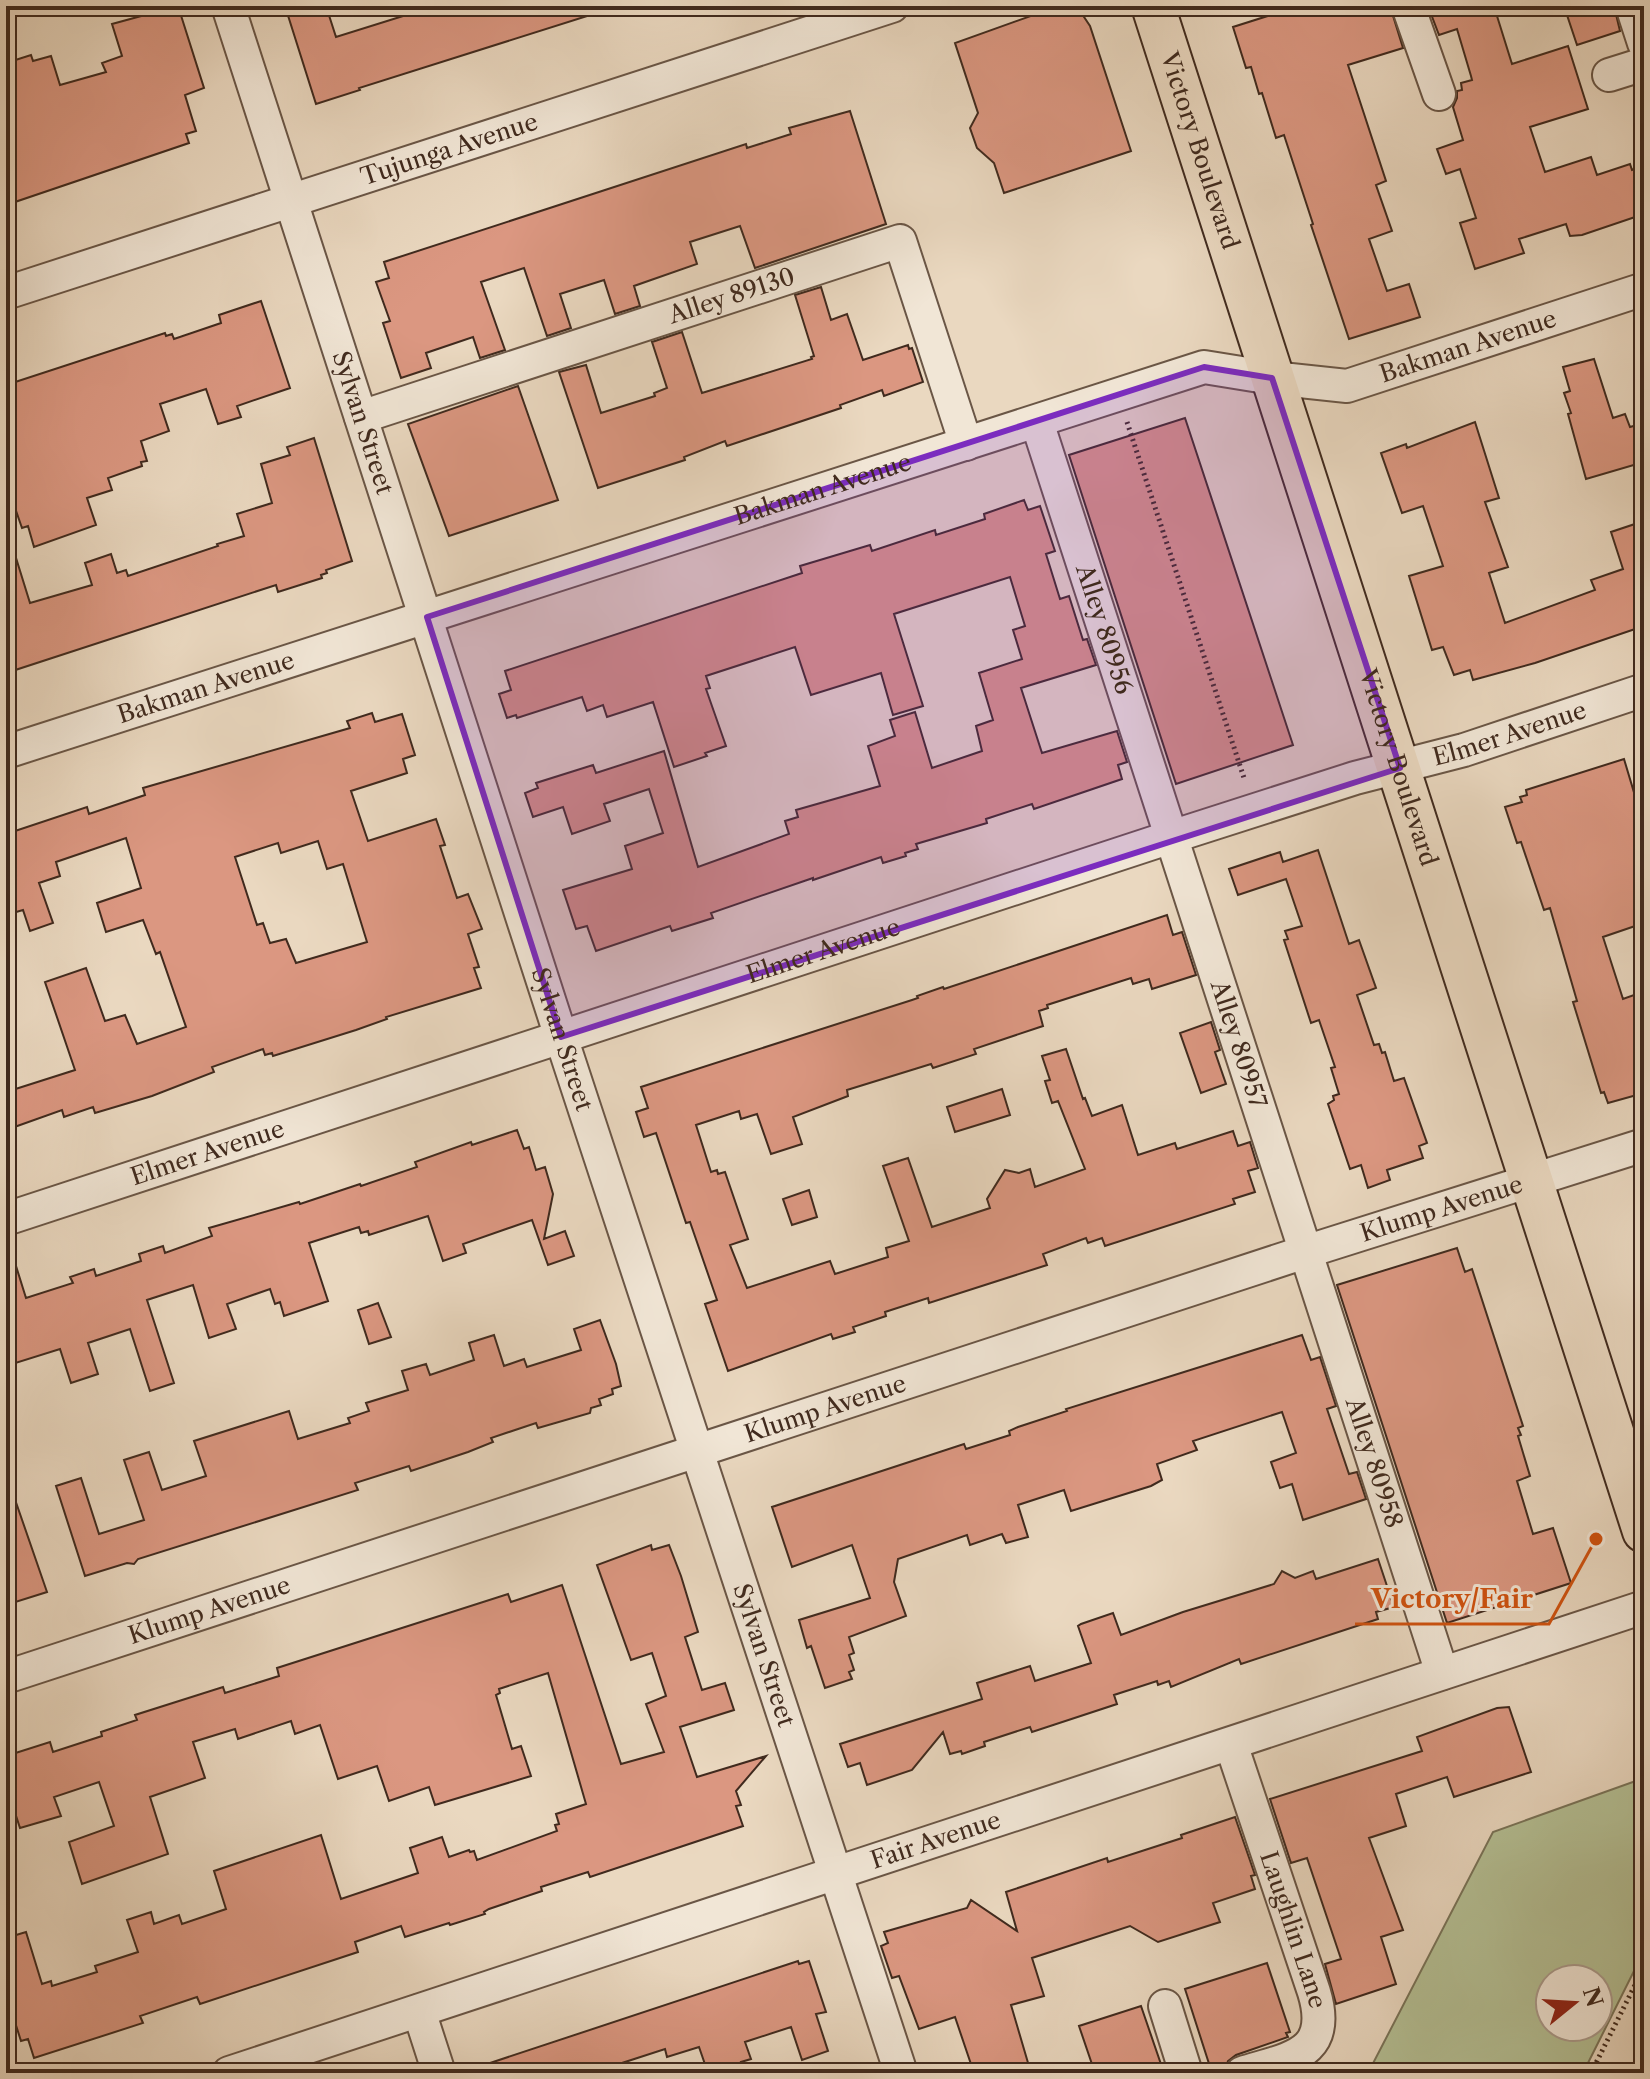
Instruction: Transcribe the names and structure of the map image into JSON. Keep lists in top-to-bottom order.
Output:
{
  "streets": {
    "main road": ["Victory Boulevard"],
    "street": [
      "Tujunga Avenue",
      "Alley 89130",
      "Bakman Avenue",
      "Sylvan Street",
      "Alley 80956",
      "Elmer Avenue",
      "Alley 80957",
      "Klump Avenue",
      "Alley 80958",
      "Fair Avenue",
      "Laughlin Lane"
    ]
  },
  "crossings": [
    ["Tujunga Avenue", "Sylvan Street"],
    ["Victory Boulevard", "Bakman Avenue"],
    ["Victory Boulevard", "Elmer Avenue"],
    ["Victory Boulevard", "Klump Avenue"],
    ["Alley 89130", "Bakman Avenue"],
    ["Alley 89130", "Sylvan Street"],
    ["Bakman Avenue", "Sylvan Street"],
    ["Bakman Avenue", "Alley 80956"],
    ["Sylvan Street", "Elmer Avenue"],
    ["Sylvan Street", "Klump Avenue"],
    ["Sylvan Street", "Fair Avenue"],
    ["Alley 80956", "Elmer Avenue"],
    ["Alley 80956", "Alley 80957"],
    ["Elmer Avenue", "Alley 80957"],
    ["Alley 80957", "Klump Avenue"],
    ["Alley 80957", "Alley 80958"],
    ["Klump Avenue", "Alley 80958"],
    ["Alley 80958", "Fair Avenue"],
    ["Fair Avenue", "Laughlin Lane"]
  ],
  "places": ["Victory/Fair"],
  "north": "right"
}
